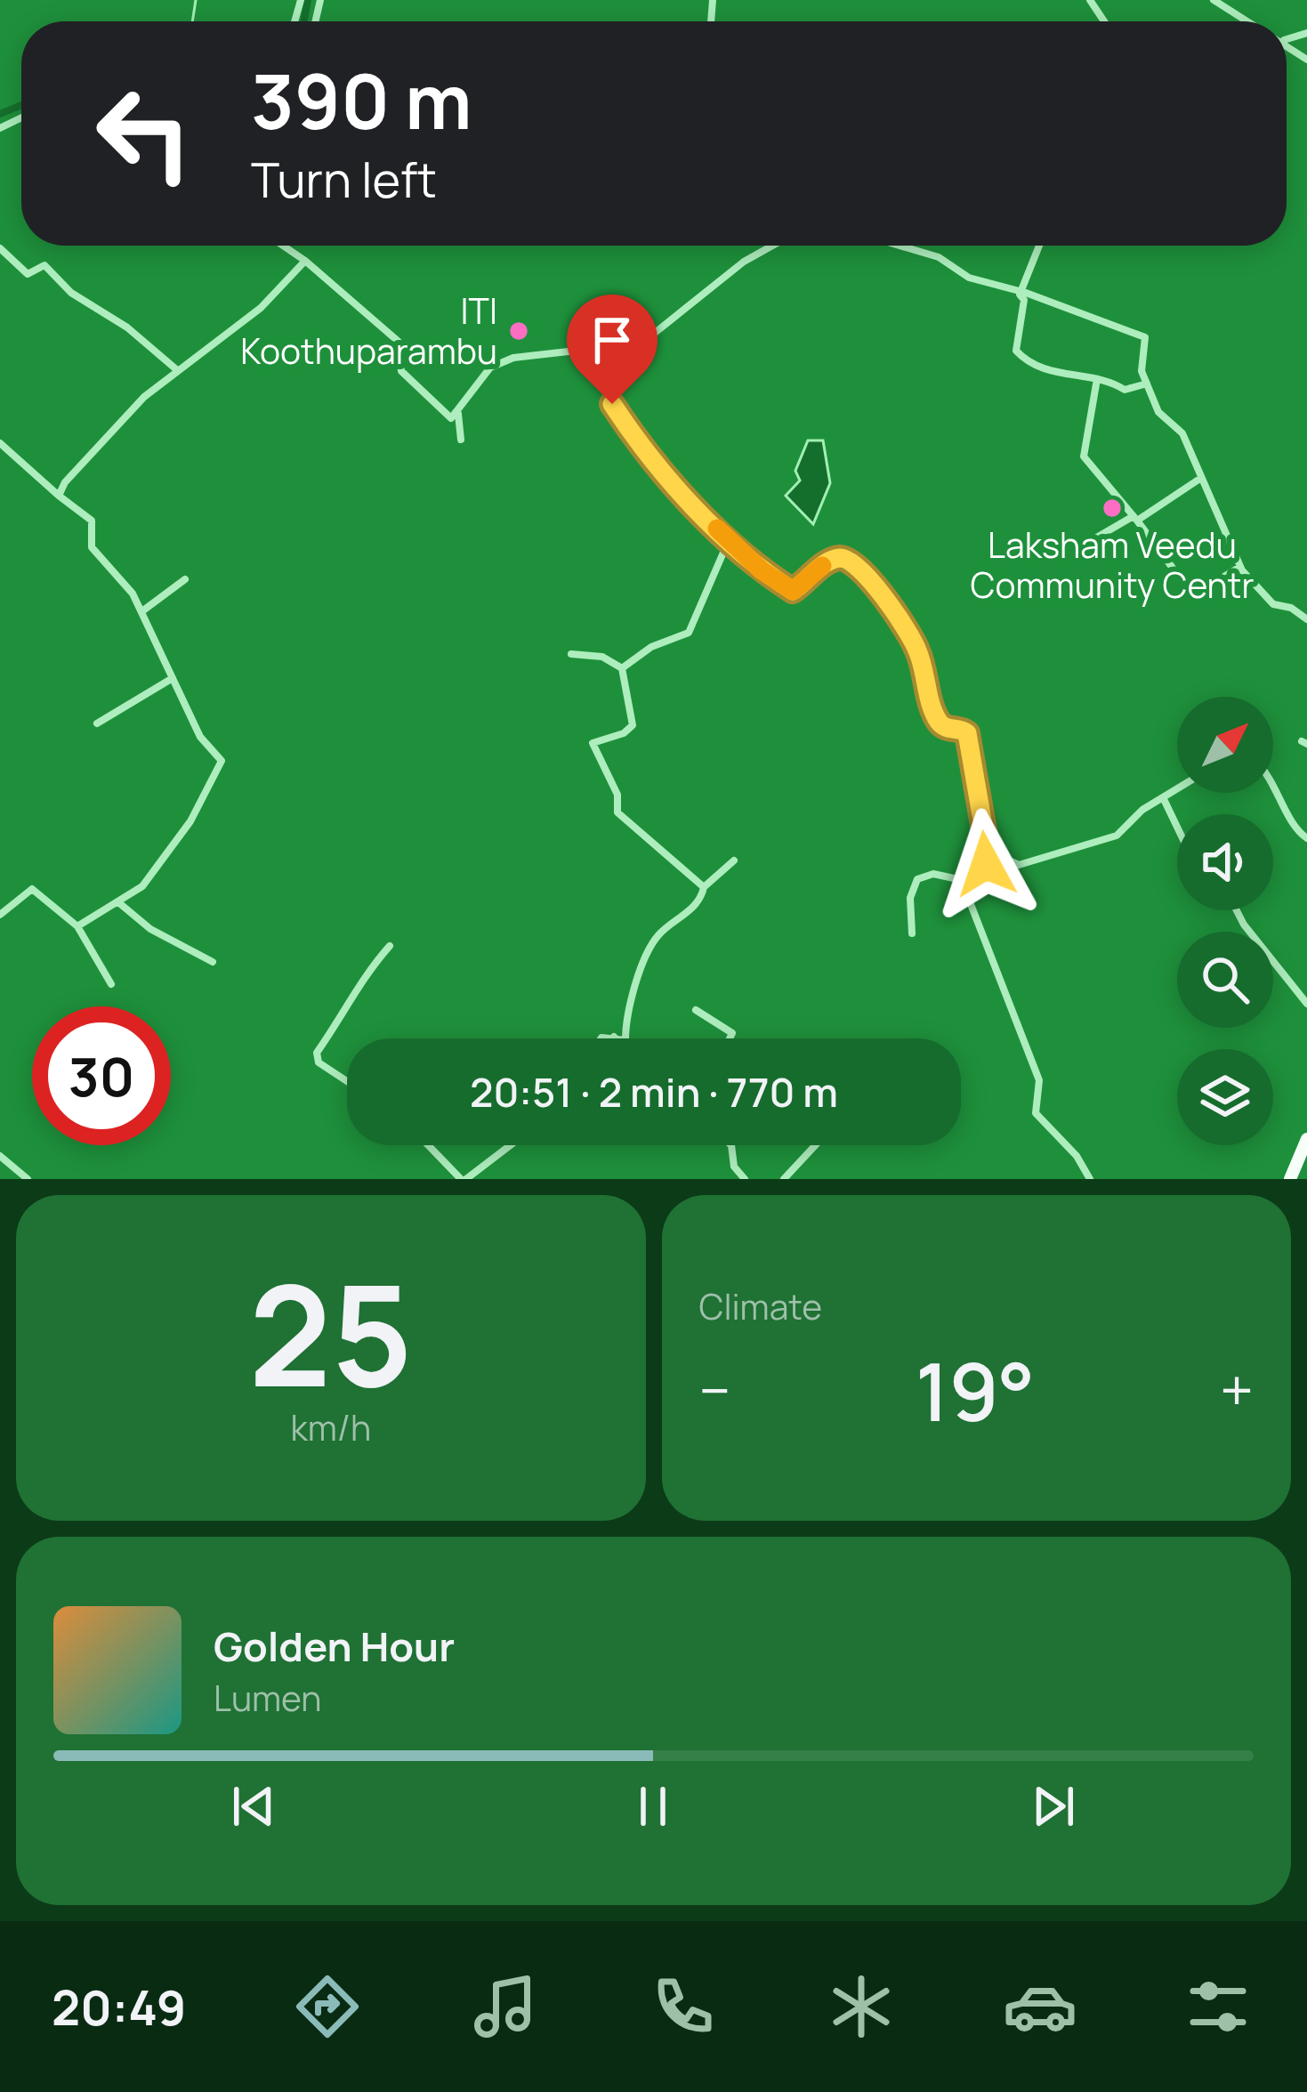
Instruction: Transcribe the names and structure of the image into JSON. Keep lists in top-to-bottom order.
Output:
{
  "places": ["ITI Koothuparambu", "Laksham Veedu Community Centr"],
  "north": "top right",
  "page": {
    "turn": ["390 m", "Turn left"],
    "limit": "30",
    "trip": "20:51 · 2 min · 770 m",
    "tile": [
      ["25", "km/h"],
      "Climate"
    ],
    "heat": ["−", "19°", "+"],
    "song": ["Golden Hour", "Lumen"],
    "tabs": "20:49"
  }
}
